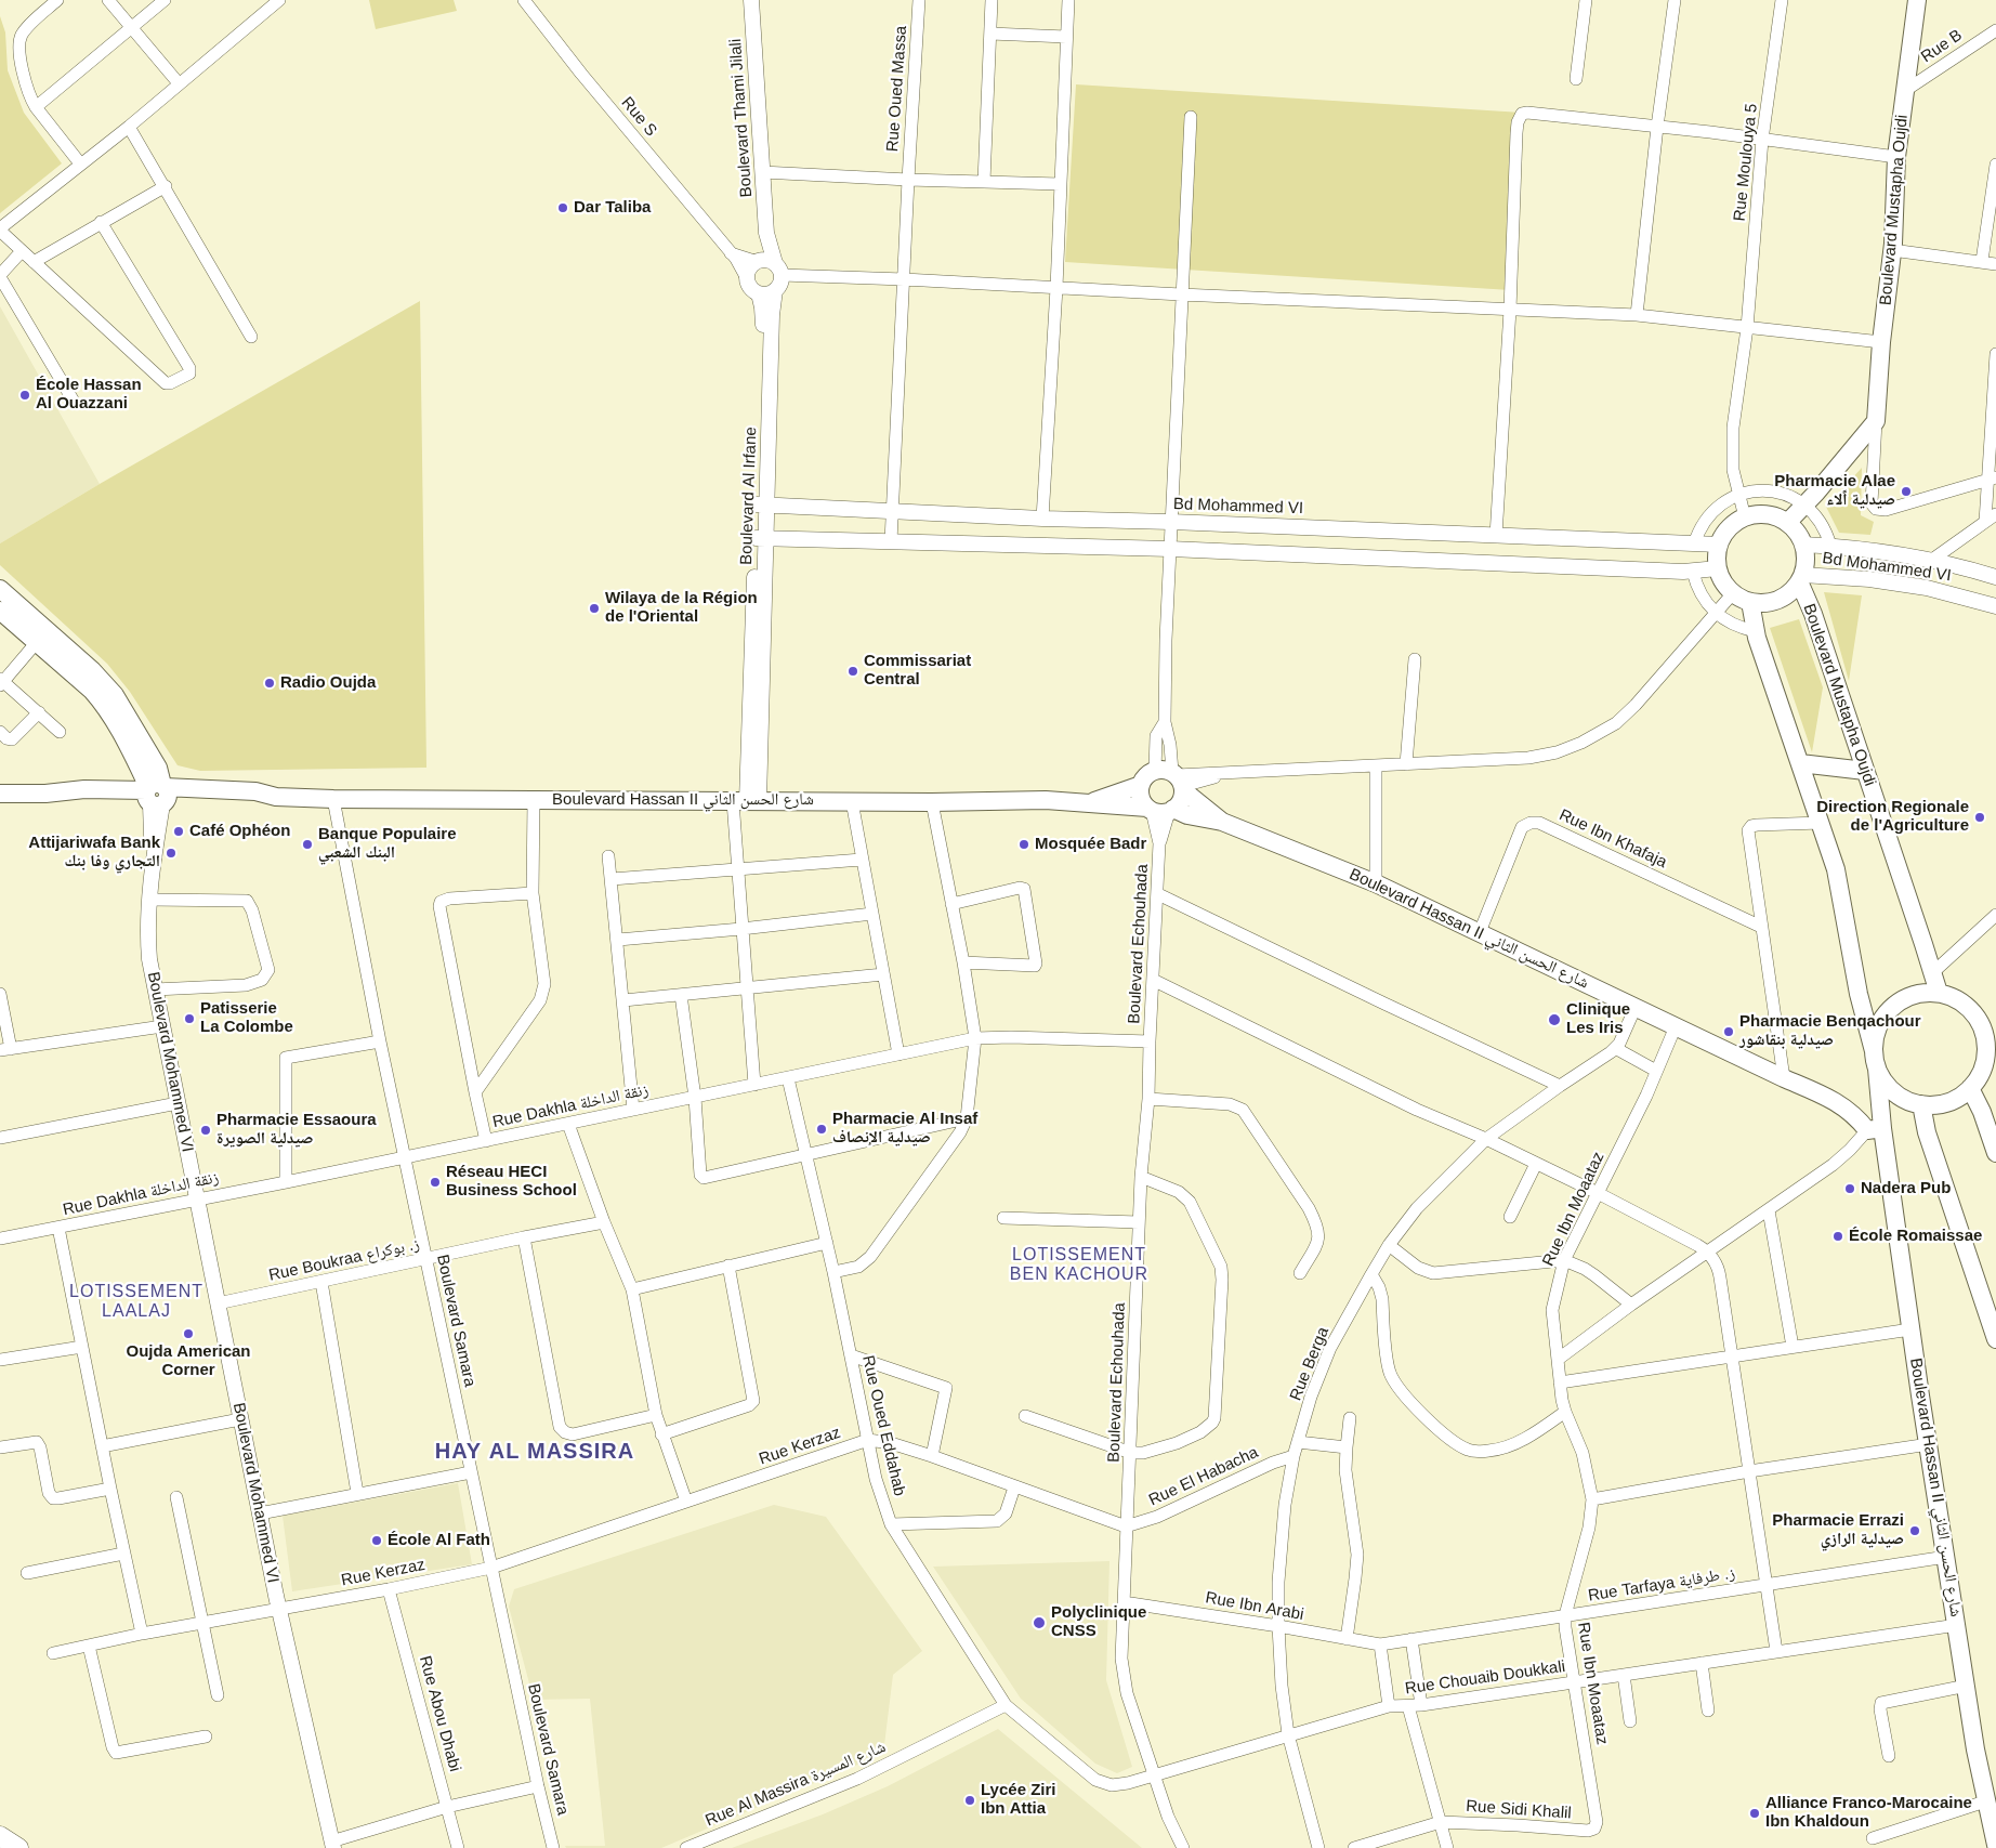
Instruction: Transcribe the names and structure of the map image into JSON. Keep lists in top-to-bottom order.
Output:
{
  "streets": {
    "main road": ["Boulevard Mustapha Oujdi", "Boulevard Hassan II شارع الحسن الثاني", "Boulevard Mohammed VI"],
    "street": [
      "Rue B",
      "Rue Oued Massa",
      "Rue S",
      "Boulevard Thami Jilali",
      "Rue Moulouya 5",
      "Boulevard Al Irfane",
      "Bd Mohammed VI",
      "Rue Ibn Khafaja",
      "Boulevard Echouhada",
      "Rue Dakhla زنقة الداخلة",
      "Rue Ibn Moaataz",
      "Rue Boukraa ز. بوكراع",
      "Boulevard Samara",
      "Rue Berga",
      "Rue Oued Eddahab",
      "Rue Kerzaz",
      "Rue El Habacha",
      "Rue Tarfaya ز. طرفاية",
      "Rue Ibn Arabi",
      "Rue Chouaib Doukkali",
      "Rue Abou Dhabi",
      "Rue Al Massira شارع المسيرة",
      "Rue Sidi Khalil"
    ]
  },
  "crossings": [
    ["Rue B", "Boulevard Mustapha Oujdi"],
    ["Rue Oued Massa", "Bd Mohammed VI"],
    ["Rue S", "Boulevard Thami Jilali"],
    ["Rue S", "Boulevard Al Irfane"],
    ["Boulevard Thami Jilali", "Boulevard Al Irfane"],
    ["Rue Moulouya 5", "Boulevard Mustapha Oujdi"],
    ["Rue Moulouya 5", "Bd Mohammed VI"],
    ["Boulevard Mustapha Oujdi", "Bd Mohammed VI"],
    ["Boulevard Mustapha Oujdi", "Boulevard Hassan II شارع الحسن الثاني"],
    ["Boulevard Al Irfane", "Bd Mohammed VI"],
    ["Boulevard Al Irfane", "Boulevard Hassan II شارع الحسن الثاني"],
    ["Boulevard Hassan II شارع الحسن الثاني", "Rue Ibn Khafaja"],
    ["Boulevard Hassan II شارع الحسن الثاني", "Boulevard Echouhada"],
    ["Boulevard Hassan II شارع الحسن الثاني", "Boulevard Mohammed VI"],
    ["Boulevard Hassan II شارع الحسن الثاني", "Rue Ibn Moaataz"],
    ["Boulevard Hassan II شارع الحسن الثاني", "Boulevard Samara"],
    ["Boulevard Hassan II شارع الحسن الثاني", "Rue Berga"],
    ["Boulevard Hassan II شارع الحسن الثاني", "Rue Tarfaya ز. طرفاية"],
    ["Boulevard Hassan II شارع الحسن الثاني", "Rue Chouaib Doukkali"],
    ["Boulevard Echouhada", "Rue Dakhla زنقة الداخلة"],
    ["Boulevard Echouhada", "Rue Oued Eddahab"],
    ["Boulevard Echouhada", "Rue El Habacha"],
    ["Boulevard Echouhada", "Rue Ibn Arabi"],
    ["Boulevard Echouhada", "Rue Chouaib Doukkali"],
    ["Boulevard Mohammed VI", "Rue Dakhla زنقة الداخلة"],
    ["Boulevard Mohammed VI", "Rue Boukraa ز. بوكراع"],
    ["Boulevard Mohammed VI", "Rue Kerzaz"],
    ["Rue Dakhla زنقة الداخلة", "Boulevard Samara"],
    ["Rue Dakhla زنقة الداخلة", "Rue Oued Eddahab"],
    ["Rue Ibn Moaataz", "Rue Tarfaya ز. طرفاية"],
    ["Rue Ibn Moaataz", "Rue Chouaib Doukkali"],
    ["Rue Ibn Moaataz", "Rue Sidi Khalil"],
    ["Rue Boukraa ز. بوكراع", "Boulevard Samara"],
    ["Boulevard Samara", "Rue Kerzaz"],
    ["Rue Berga", "Rue El Habacha"],
    ["Rue Berga", "Rue Ibn Arabi"],
    ["Rue Berga", "Rue Chouaib Doukkali"],
    ["Rue Oued Eddahab", "Rue Kerzaz"],
    ["Rue Oued Eddahab", "Rue Chouaib Doukkali"],
    ["Rue Oued Eddahab", "Rue Al Massira شارع المسيرة"],
    ["Rue Kerzaz", "Rue Abou Dhabi"],
    ["Rue Tarfaya ز. طرفاية", "Rue Ibn Arabi"]
  ],
  "districts": ["LOTISSEMENT BEN KACHOUR", "LOTISSEMENT LAALAJ", "HAY AL MASSIRA"],
  "places": [
    "Dar Taliba",
    "École Hassan Al Ouazzani",
    "Pharmacie Alae صيدلية اًلاء",
    "Wilaya de la Région de l'Oriental",
    "Commissariat Central",
    "Radio Oujda",
    "Direction Regionale de l'Agriculture",
    "Café Ophéon",
    "Banque Populaire البنك الشعبي",
    "Mosquée Badr",
    "Attijariwafa Bank التجاري وفا بنك",
    "Patisserie La Colombe",
    "Clinique Les Iris",
    "Pharmacie Benqachour صيدلية بنقاشور",
    "Pharmacie Al Insaf صيدلية الإنصاف",
    "Pharmacie Essaoura صيدلية الصويرة",
    "Réseau HECI Business School",
    "Nadera Pub",
    "École Romaissae",
    "Oujda American Corner",
    "Pharmacie Errazi صيدلية الرازي",
    "École Al Fath",
    "Polyclinique CNSS",
    "Lycée Ziri Ibn Attia",
    "Alliance Franco-Marocaine Ibn Khaldoun"
  ]
}
